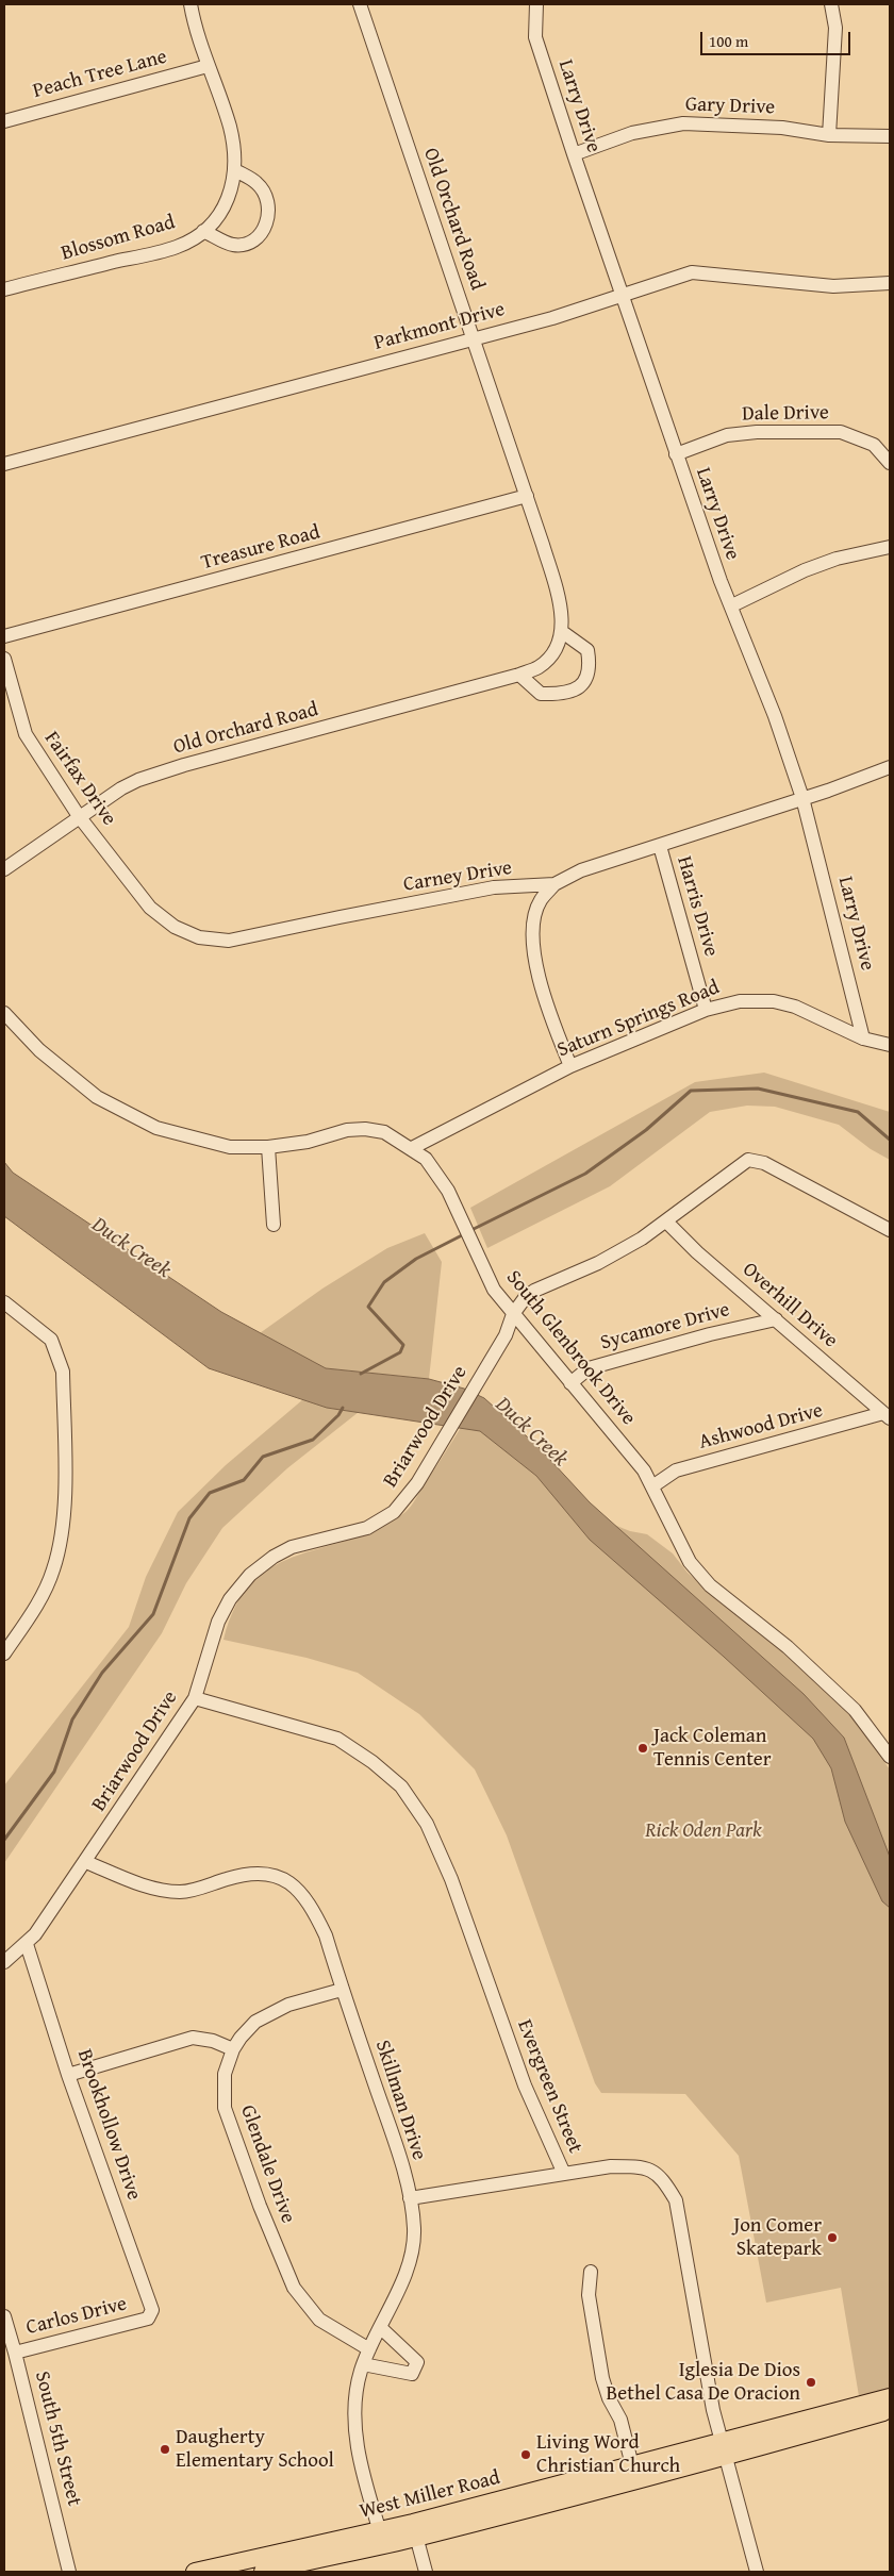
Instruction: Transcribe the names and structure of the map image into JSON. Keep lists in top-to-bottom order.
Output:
{
  "streets": {
    "main road": ["West Miller Road"],
    "street": [
      "Peach Tree Lane",
      "Larry Drive",
      "Gary Drive",
      "Old Orchard Road",
      "Blossom Road",
      "Parkmont Drive",
      "Dale Drive",
      "Treasure Road",
      "Fairfax Drive",
      "Carney Drive",
      "Harris Drive",
      "Saturn Springs Road",
      "Overhill Drive",
      "Sycamore Drive",
      "South Glenbrook Drive",
      "Briarwood Drive",
      "Ashwood Drive",
      "Evergreen Street",
      "Skillman Drive",
      "Brookhollow Drive",
      "Glendale Drive",
      "Carlos Drive",
      "South 5th Street"
    ]
  },
  "crossings": [
    ["Peach Tree Lane", "Blossom Road"],
    ["Larry Drive", "Gary Drive"],
    ["Larry Drive", "Parkmont Drive"],
    ["Larry Drive", "Dale Drive"],
    ["Larry Drive", "Carney Drive"],
    ["Larry Drive", "Saturn Springs Road"],
    ["Old Orchard Road", "Parkmont Drive"],
    ["Old Orchard Road", "Treasure Road"],
    ["Old Orchard Road", "Fairfax Drive"],
    ["Fairfax Drive", "Carney Drive"],
    ["Carney Drive", "Harris Drive"],
    ["Harris Drive", "Saturn Springs Road"],
    ["Saturn Springs Road", "South Glenbrook Drive"],
    ["Overhill Drive", "Sycamore Drive"],
    ["Overhill Drive", "Briarwood Drive"],
    ["Overhill Drive", "Ashwood Drive"],
    ["Sycamore Drive", "South Glenbrook Drive"],
    ["South Glenbrook Drive", "Briarwood Drive"],
    ["South Glenbrook Drive", "Ashwood Drive"],
    ["Briarwood Drive", "Evergreen Street"],
    ["Briarwood Drive", "Skillman Drive"],
    ["Briarwood Drive", "Brookhollow Drive"],
    ["Evergreen Street", "West Miller Road"],
    ["Skillman Drive", "Glendale Drive"],
    ["Skillman Drive", "West Miller Road"],
    ["Brookhollow Drive", "Carlos Drive"],
    ["Carlos Drive", "South 5th Street"]
  ],
  "water": ["Duck Creek"],
  "parks": ["Rick Oden Park"],
  "places": [
    "Jack Coleman Tennis Center",
    "Jon Comer Skatepark",
    "Iglesia De Dios Bethel Casa De Oracion",
    "Daugherty Elementary School",
    "Living Word Christian Church"
  ],
  "scale_bar": "100 m"
}
